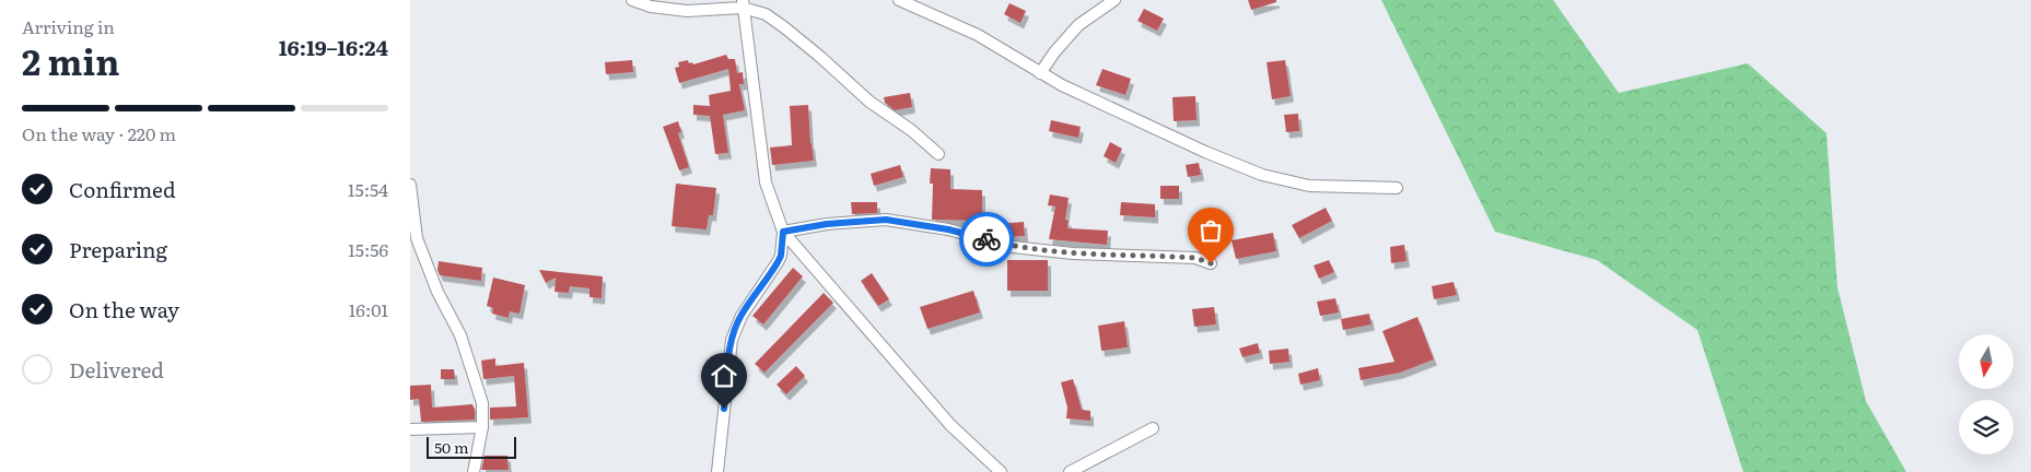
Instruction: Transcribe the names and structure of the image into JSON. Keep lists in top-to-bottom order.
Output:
{
  "scale_bar": "50 m",
  "north": "bottom",
  "page": {
    "heading": ["2 min", "Arriving in", "16:19–16:24"],
    "bar": "On the way · 220 m",
    "list": [
      ["Confirmed", "15:54"],
      ["Preparing", "15:56"],
      ["On the way", "16:01"],
      "Delivered"
    ],
    "scale": "50 m"
  }
}
